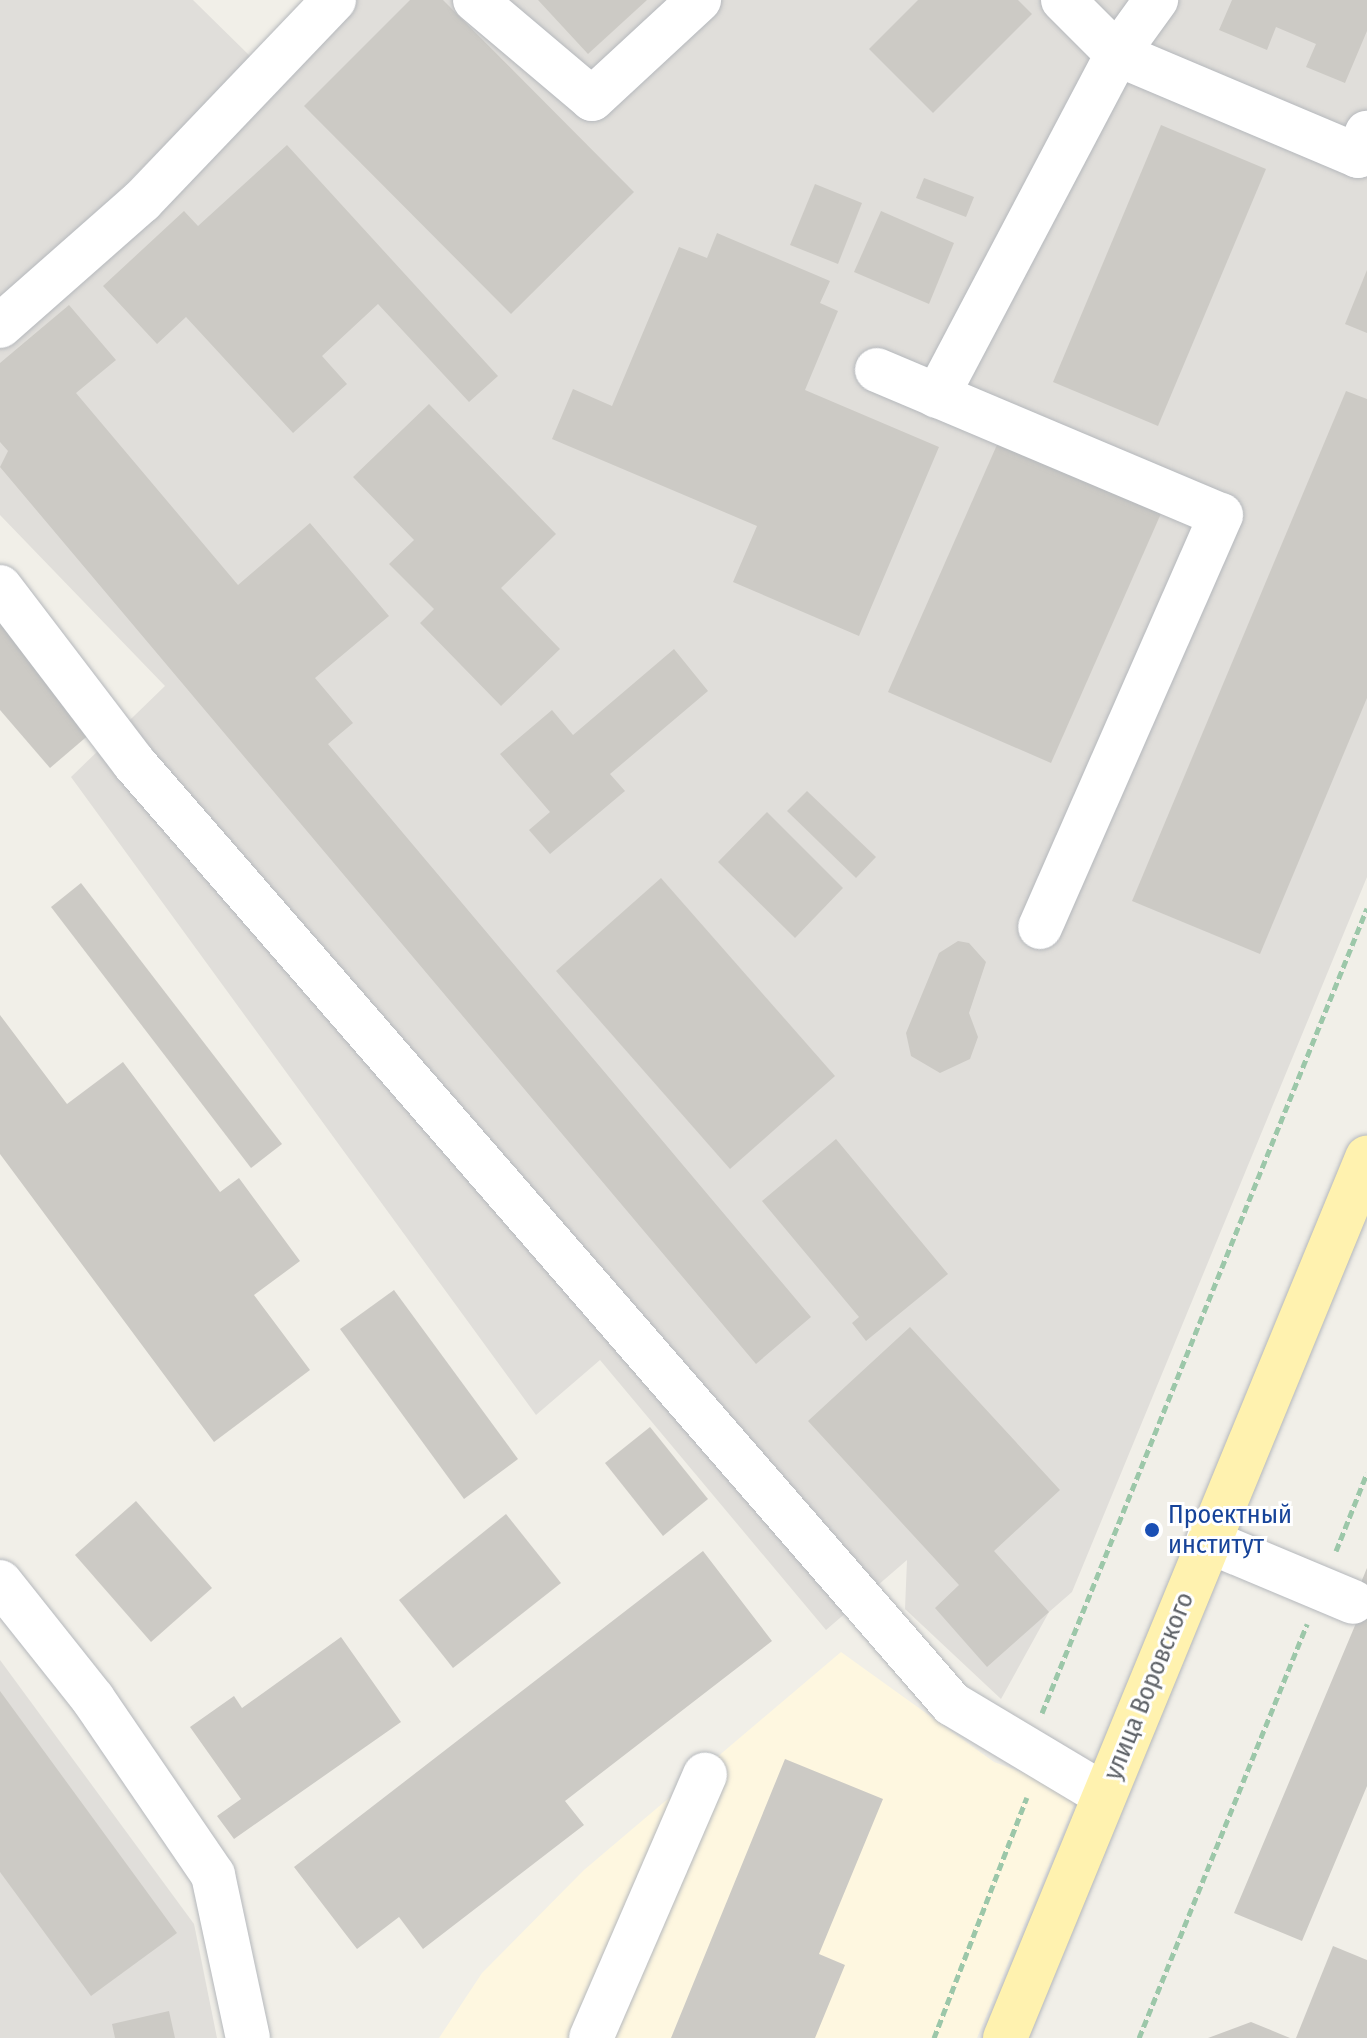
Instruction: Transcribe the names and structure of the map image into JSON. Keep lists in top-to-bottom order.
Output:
{
  "streets": {
    "main road": ["улица Воровского"]
  },
  "places": ["Проектный институт"]
}
